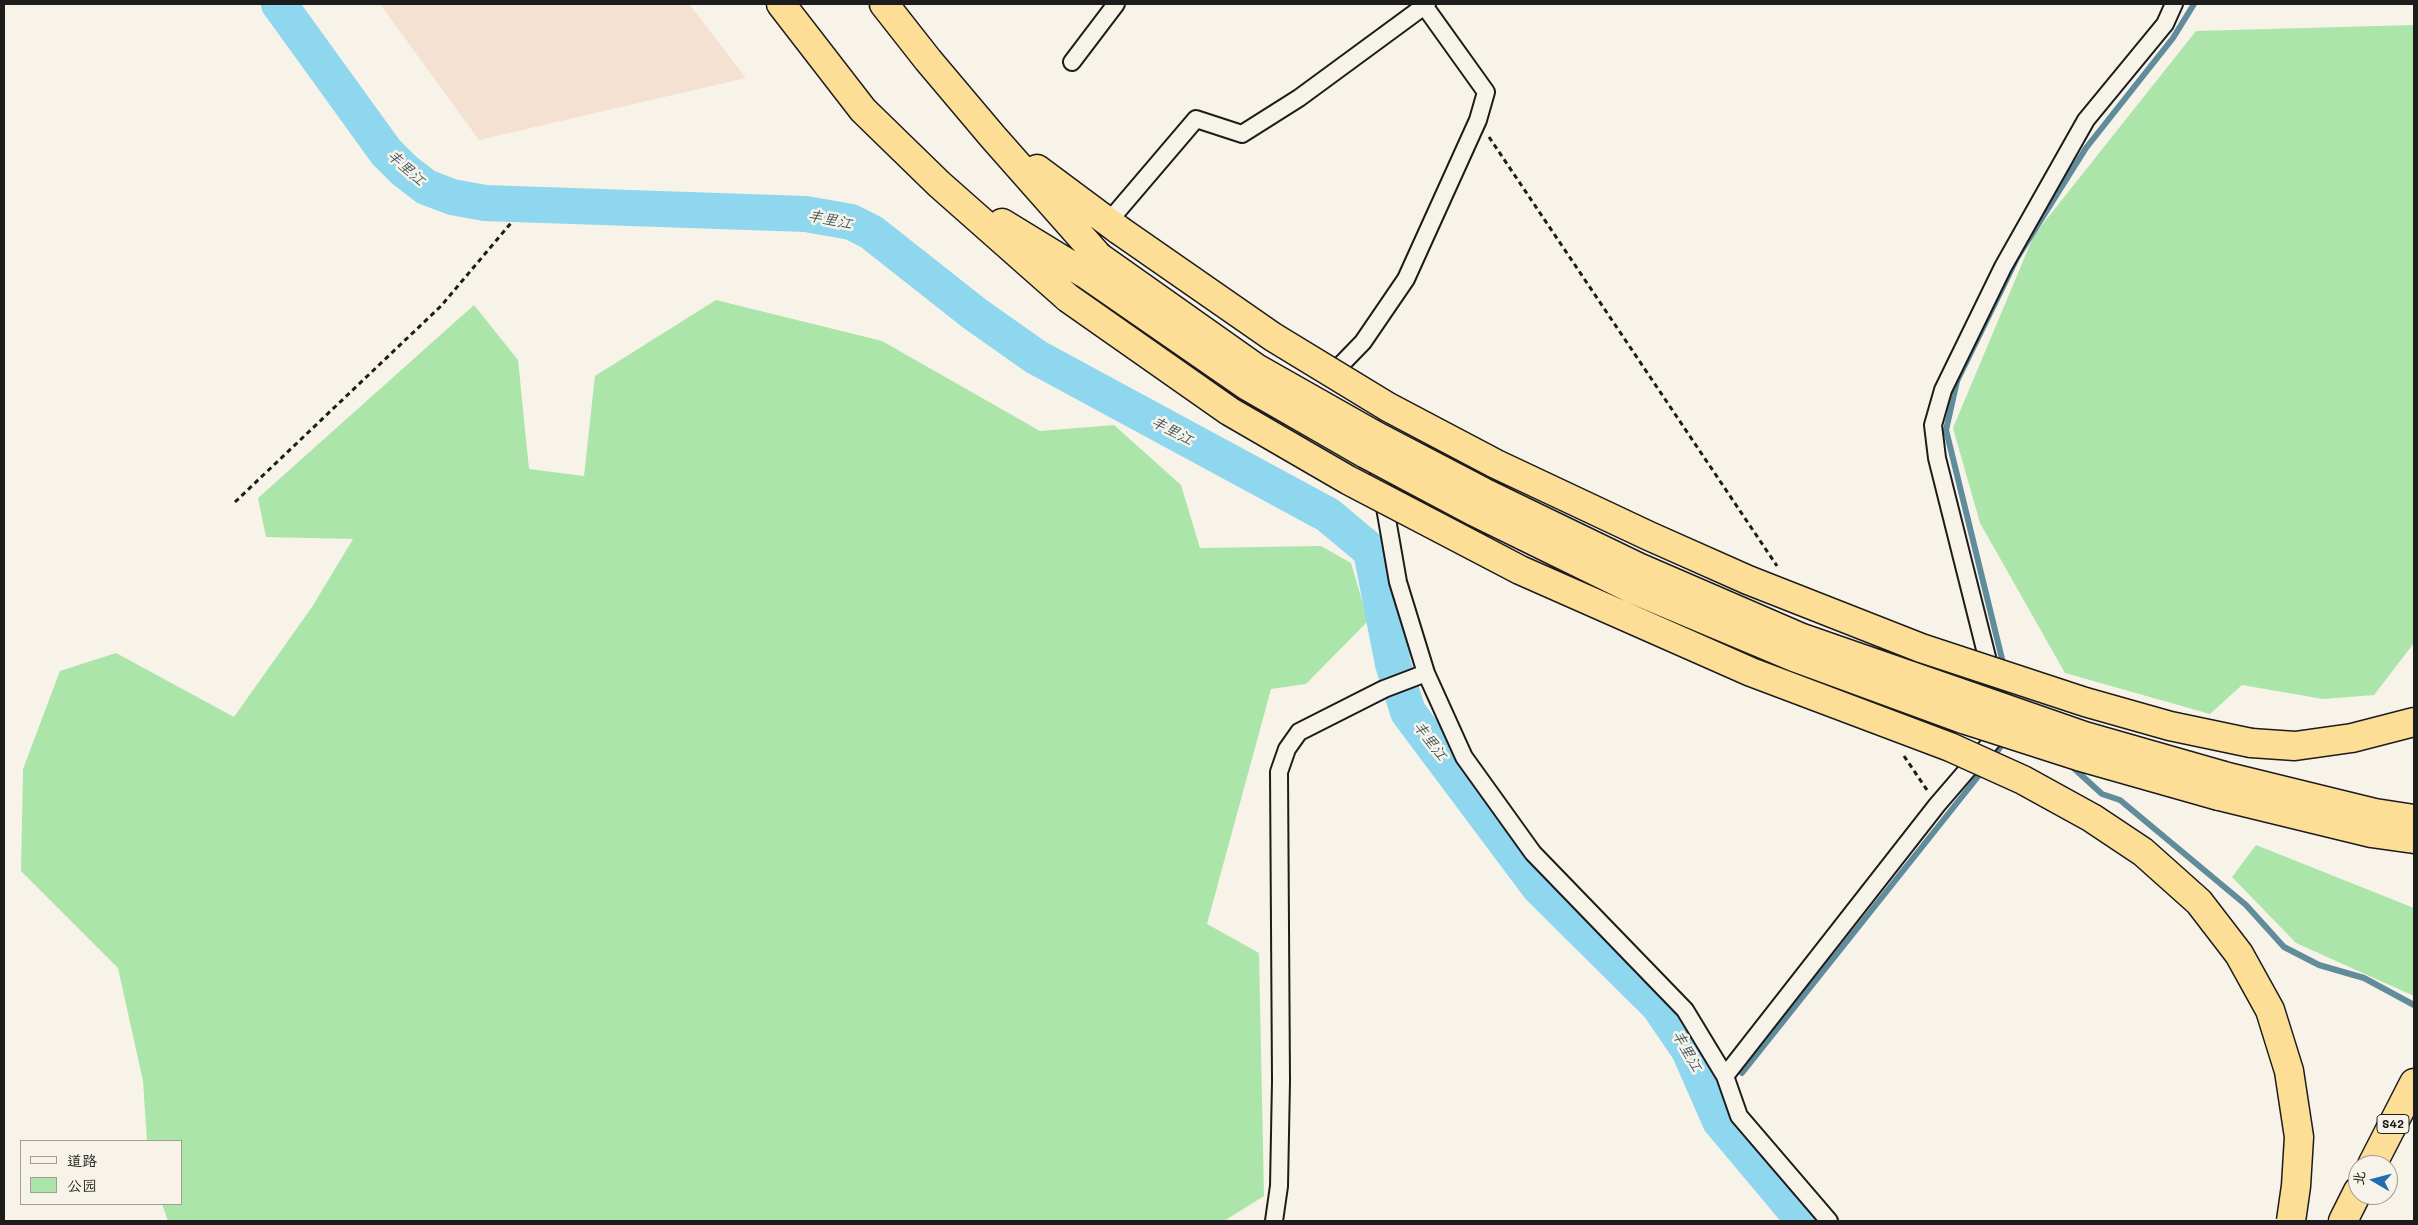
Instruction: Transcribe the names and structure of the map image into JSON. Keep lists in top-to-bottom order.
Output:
{
  "streets": {
    "highway": ["S42"]
  },
  "water": ["丰里江"],
  "legend": ["道路", "公园"],
  "north": "left"
}
